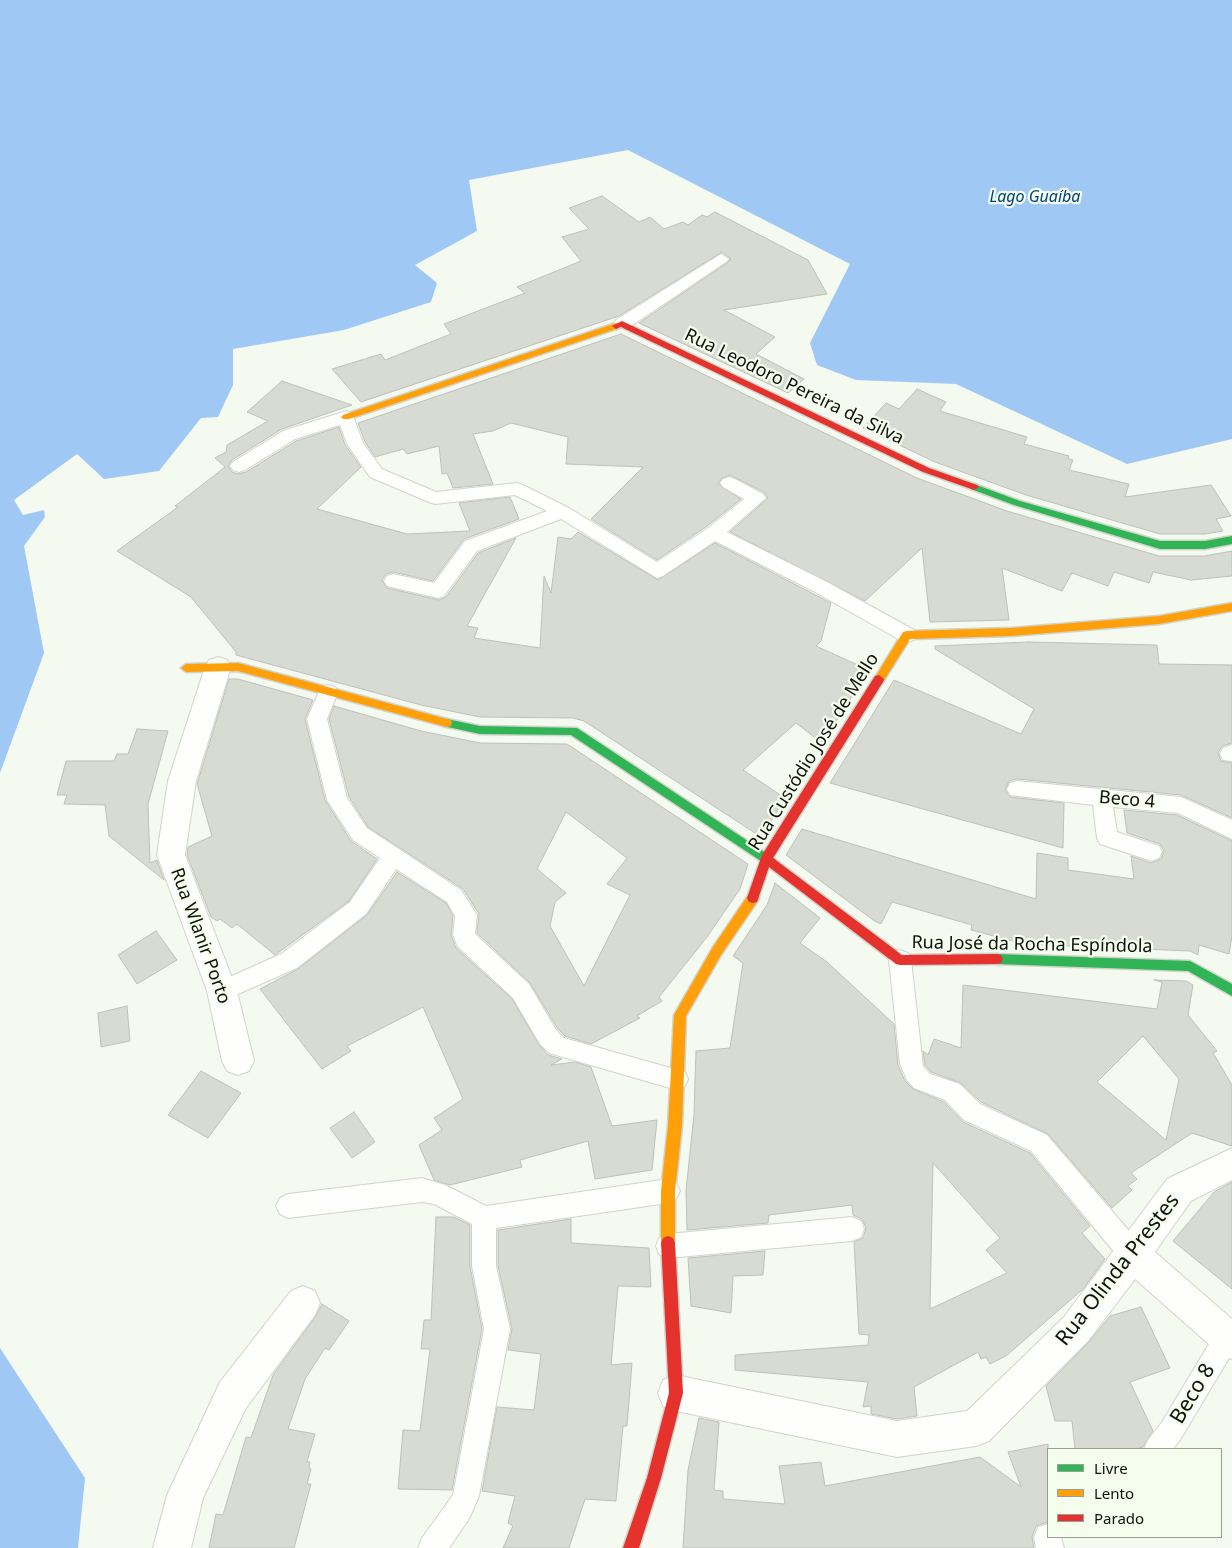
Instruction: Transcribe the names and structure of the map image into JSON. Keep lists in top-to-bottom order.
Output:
{
  "streets": {
    "street": [
      "Rua Leodoro Pereira da Silva",
      "Rua Custódio José de Mello",
      "Rua Wlanir Porto",
      "Rua José da Rocha Espíndola",
      "Rua Olinda Prestes"
    ],
    "lane": ["Beco 4", "Beco 8"]
  },
  "crossings": [
    ["Rua Custódio José de Mello", "Rua José da Rocha Espíndola"],
    ["Rua Custódio José de Mello", "Rua Olinda Prestes"],
    ["Rua Wlanir Porto", "Rua José da Rocha Espíndola"]
  ],
  "water": ["Lago Guaíba"],
  "legend": ["Livre", "Lento", "Parado"]
}
